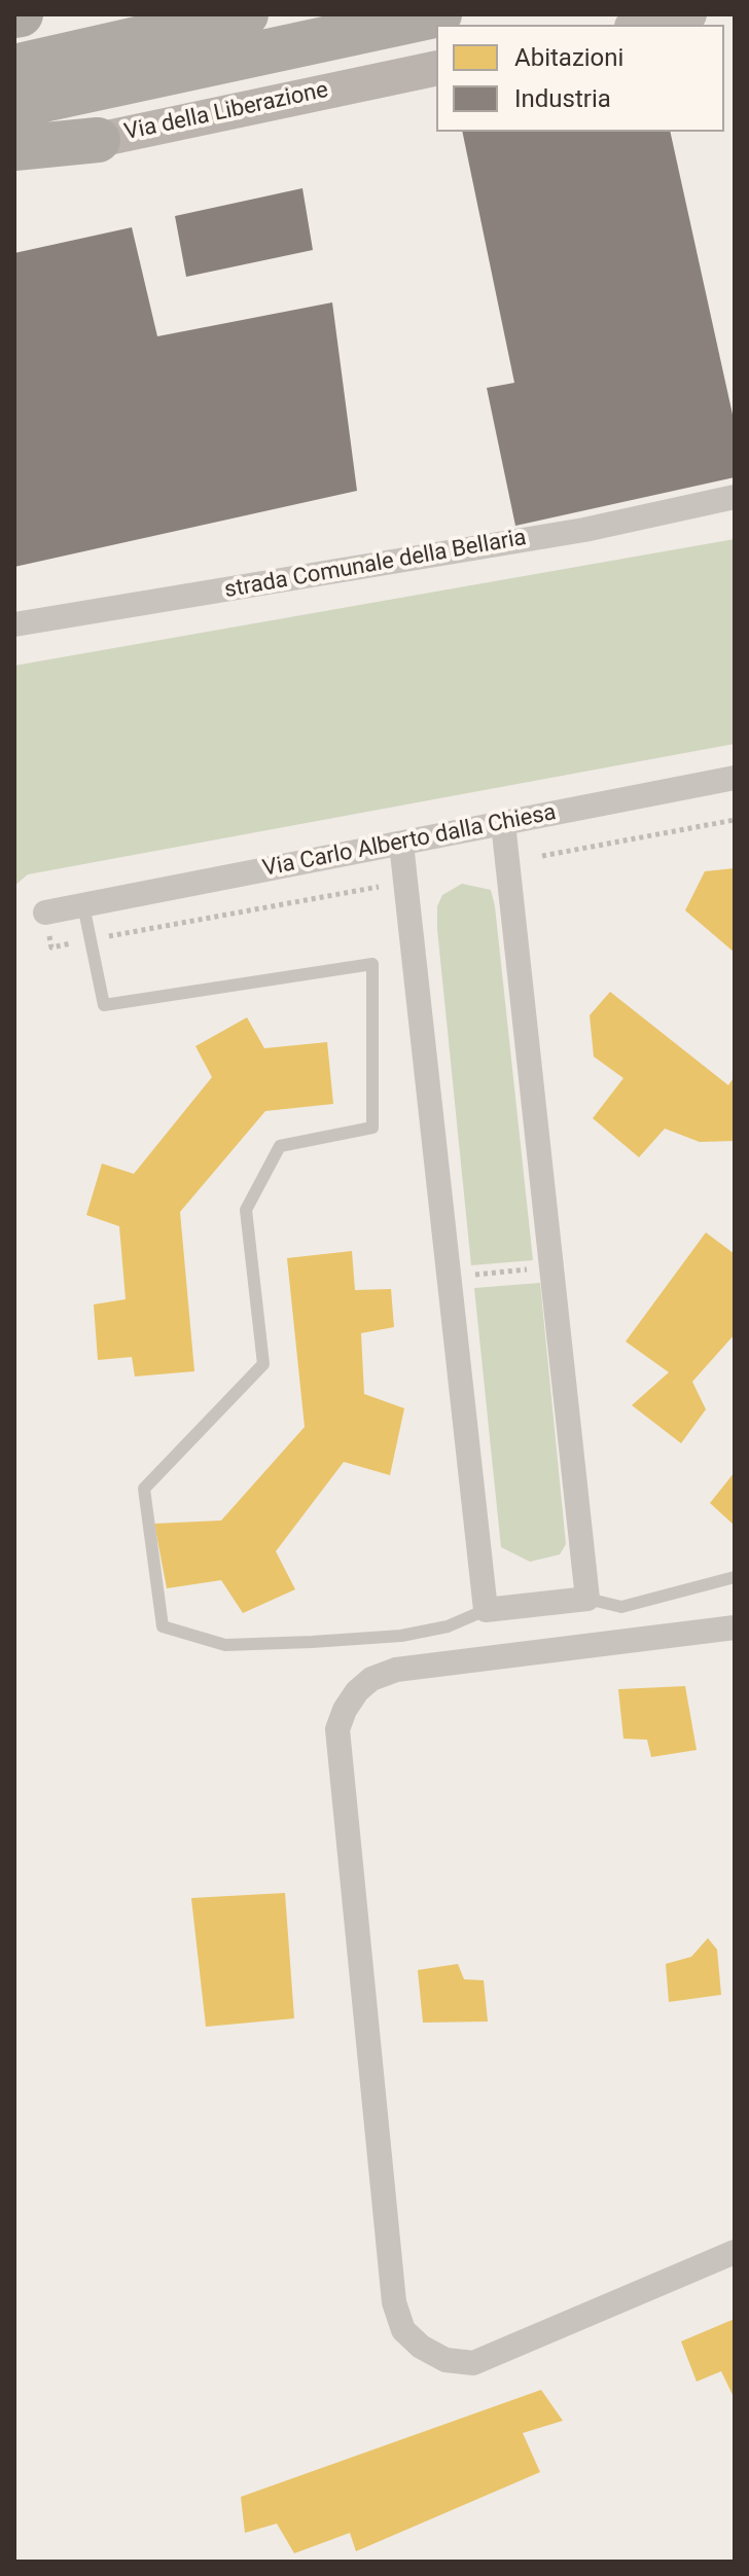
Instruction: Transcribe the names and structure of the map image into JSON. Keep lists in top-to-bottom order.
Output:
{
  "streets": {
    "street": ["Via della Liberazione", "strada Comunale della Bellaria", "Via Carlo Alberto dalla Chiesa"]
  },
  "legend": ["Abitazioni", "Industria"]
}
